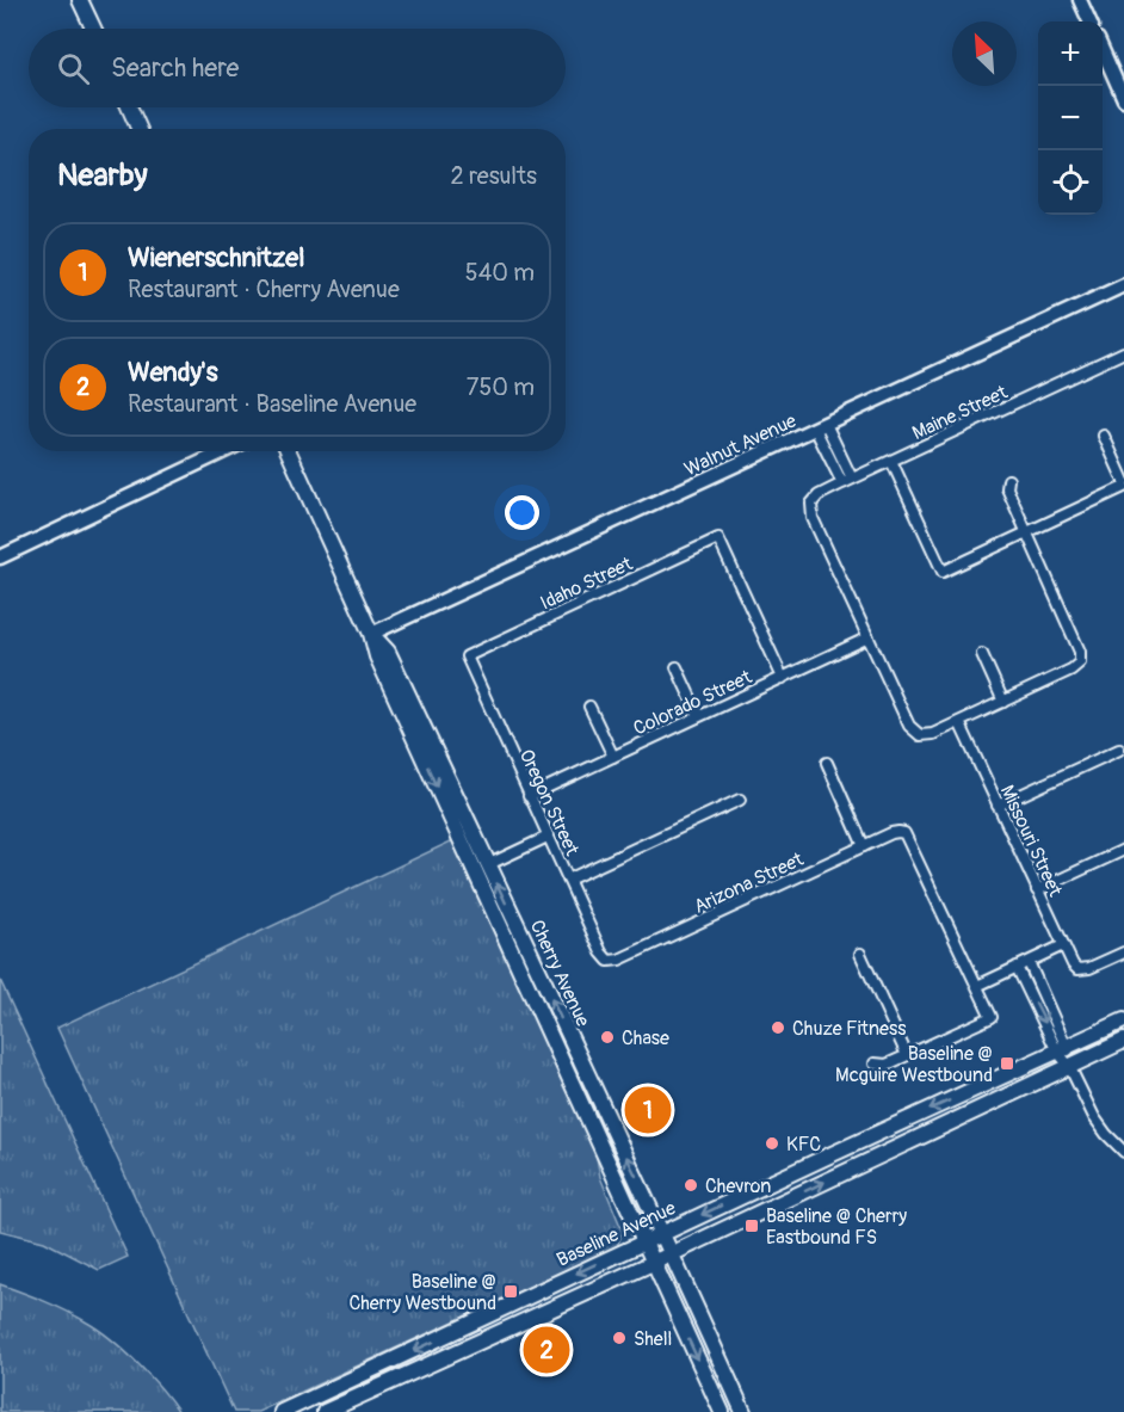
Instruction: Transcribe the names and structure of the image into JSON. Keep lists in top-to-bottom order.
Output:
{
  "streets": {
    "main road": ["Cherry Avenue", "Baseline Avenue"],
    "street": [
      "Maine Street",
      "Walnut Avenue",
      "Idaho Street",
      "Colorado Street",
      "Oregon Street",
      "Missouri Street",
      "Arizona Street"
    ]
  },
  "crossings": [
    ["Maine Street", "Colorado Street"],
    ["Walnut Avenue", "Cherry Avenue"],
    ["Idaho Street", "Colorado Street"],
    ["Idaho Street", "Oregon Street"],
    ["Colorado Street", "Oregon Street"],
    ["Oregon Street", "Arizona Street"],
    ["Cherry Avenue", "Baseline Avenue"]
  ],
  "places": {
    "other": [
      "Chuze Fitness",
      "Chase",
      "KFC",
      "Chevron",
      "Shell"
    ],
    "transit": ["Baseline @ Mcguire Westbound", "Baseline @ Cherry Eastbound FS", "Baseline @ Cherry Westbound"]
  },
  "north": "top left",
  "page": {
    "map_buttons": ["+", "−"],
    "search": "Search here",
    "heading": ["Nearby", "2 results"],
    "list": [
      {
        "mark": "1",
        "name": "Wienerschnitzel",
        "note": "Restaurant · Cherry Avenue",
        "value": "540 m"
      },
      {
        "mark": "2",
        "name": "Wendy's",
        "note": "Restaurant · Baseline Avenue",
        "value": "750 m"
      }
    ],
    "pins": ["1", "2"]
  }
}
